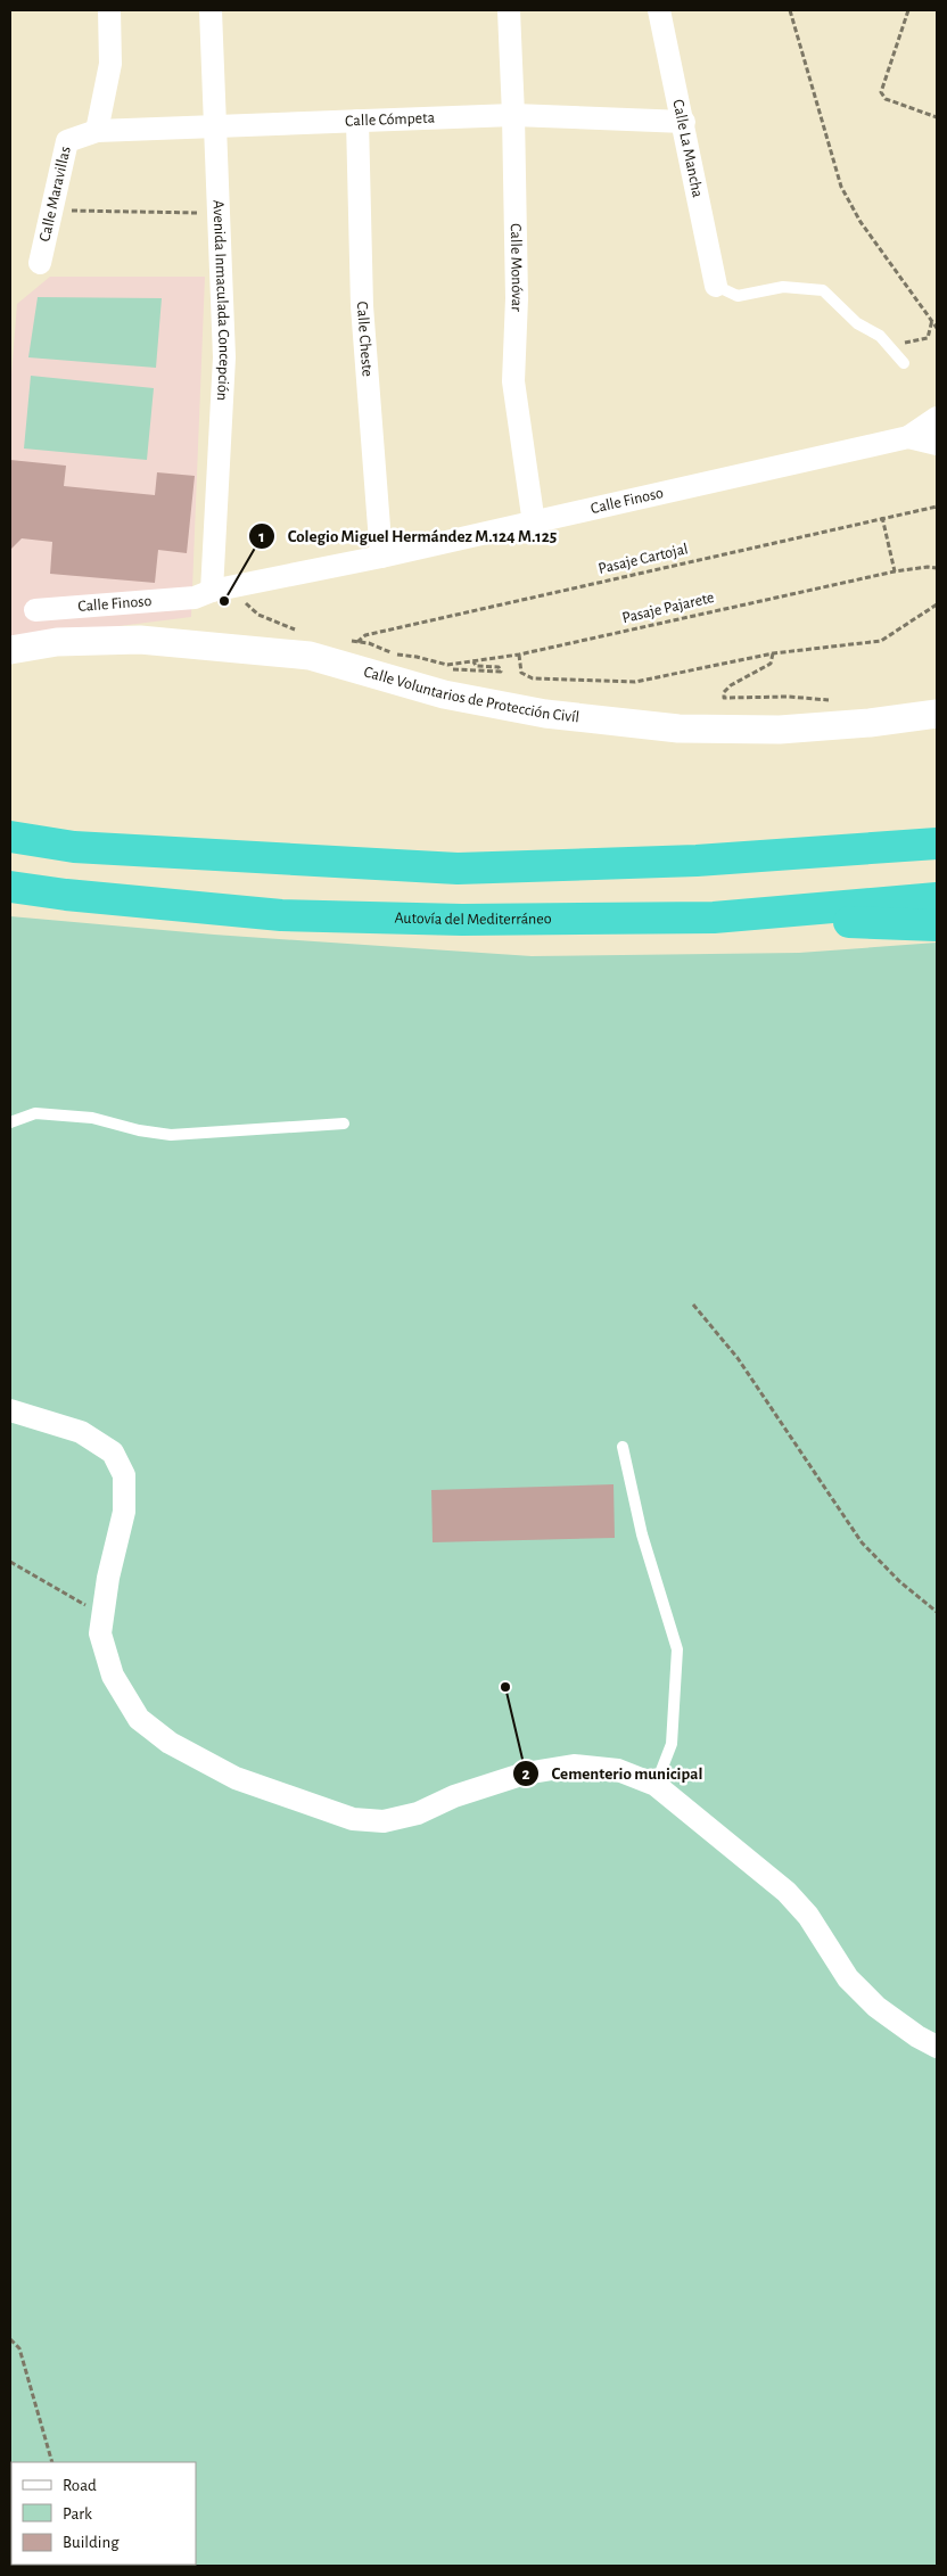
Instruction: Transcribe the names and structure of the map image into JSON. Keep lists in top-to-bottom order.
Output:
{
  "streets": {
    "highway": ["Autovía del Mediterráneo"],
    "street": [
      "Calle Cómpeta",
      "Calle La Mancha",
      "Calle Maravillas",
      "Calle Monóvar",
      "Avenida Inmaculada Concepción",
      "Calle Cheste",
      "Calle Finoso",
      "Calle Voluntarios de Protección Civíl"
    ],
    "path": ["Pasaje Cartojal", "Pasaje Pajarete"]
  },
  "crossings": [
    ["Calle Cómpeta", "Calle La Mancha"],
    ["Calle Cómpeta", "Calle Maravillas"],
    ["Calle Cómpeta", "Calle Monóvar"],
    ["Calle Cómpeta", "Avenida Inmaculada Concepción"],
    ["Calle Cómpeta", "Calle Cheste"],
    ["Calle Monóvar", "Calle Finoso"],
    ["Avenida Inmaculada Concepción", "Calle Finoso"],
    ["Calle Cheste", "Calle Finoso"],
    ["Pasaje Cartojal", "Pasaje Pajarete"]
  ],
  "places": ["Colegio Miguel Hermández M.124 M.125", "Cementerio municipal"],
  "legend": ["Road", "Park", "Building"]
}
